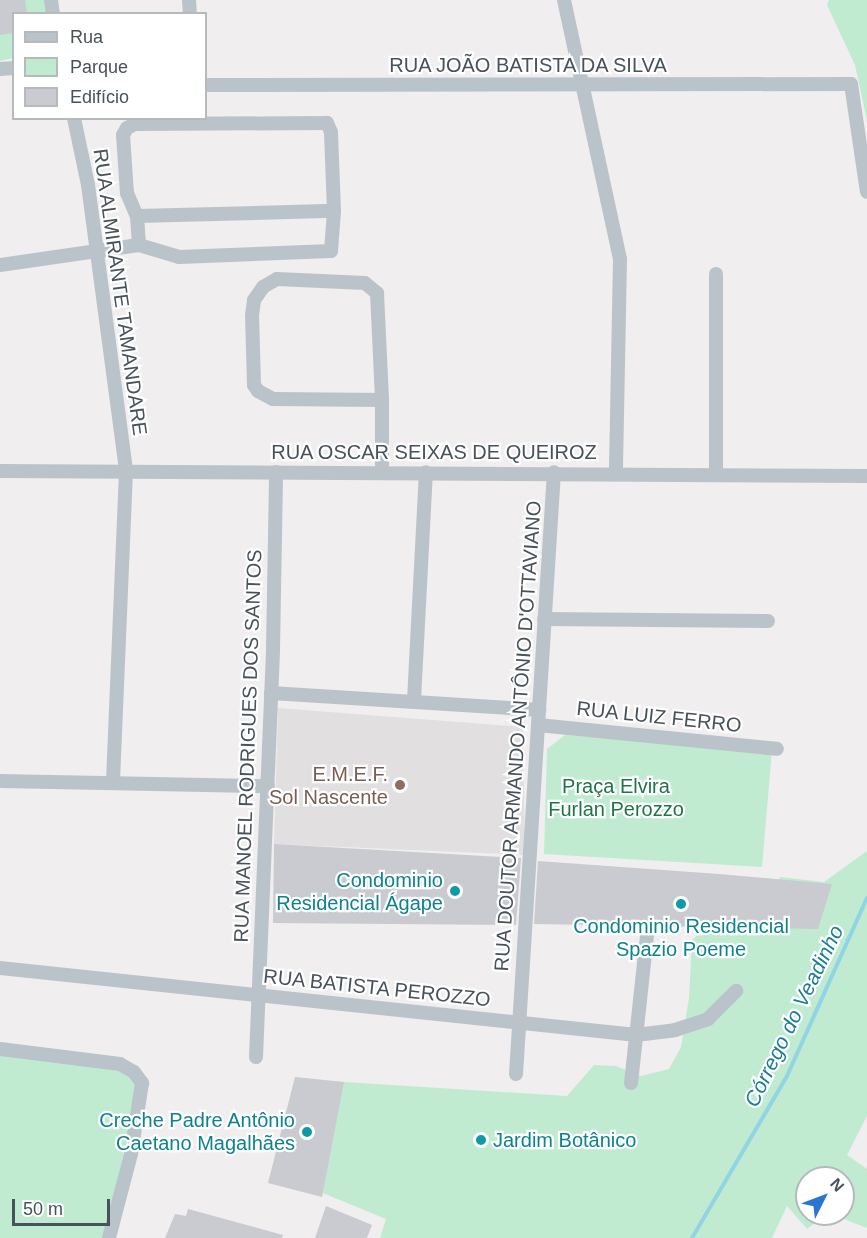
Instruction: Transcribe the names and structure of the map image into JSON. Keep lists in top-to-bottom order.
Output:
{
  "streets": {
    "street": [
      "RUA JOÃO BATISTA DA SILVA",
      "RUA ALMIRANTE TAMANDARE",
      "RUA OSCAR SEIXAS DE QUEIROZ",
      "RUA LUIZ FERRO",
      "RUA DOUTOR ARMANDO ANTÔNIO D'OTTAVIANO",
      "RUA MANOEL RODRIGUES DOS SANTOS",
      "RUA BATISTA PEROZZO"
    ]
  },
  "crossings": [
    ["RUA ALMIRANTE TAMANDARE", "RUA OSCAR SEIXAS DE QUEIROZ"],
    ["RUA OSCAR SEIXAS DE QUEIROZ", "RUA DOUTOR ARMANDO ANTÔNIO D'OTTAVIANO"],
    ["RUA OSCAR SEIXAS DE QUEIROZ", "RUA MANOEL RODRIGUES DOS SANTOS"],
    ["RUA LUIZ FERRO", "RUA DOUTOR ARMANDO ANTÔNIO D'OTTAVIANO"],
    ["RUA DOUTOR ARMANDO ANTÔNIO D'OTTAVIANO", "RUA BATISTA PEROZZO"],
    ["RUA MANOEL RODRIGUES DOS SANTOS", "RUA BATISTA PEROZZO"]
  ],
  "water": ["Córrego do Veadinho"],
  "parks": ["Praça Elvira Furlan Perozzo"],
  "places": [
    "E.M.E.F. Sol Nascente",
    "Condominio Residencial Ágape",
    "Condominio Residencial Spazio Poeme",
    "Creche Padre Antônio Caetano Magalhães",
    "Jardim Botânico"
  ],
  "legend": ["Rua", "Parque", "Edifício"],
  "scale_bar": "50 m",
  "north": "top right"
}
